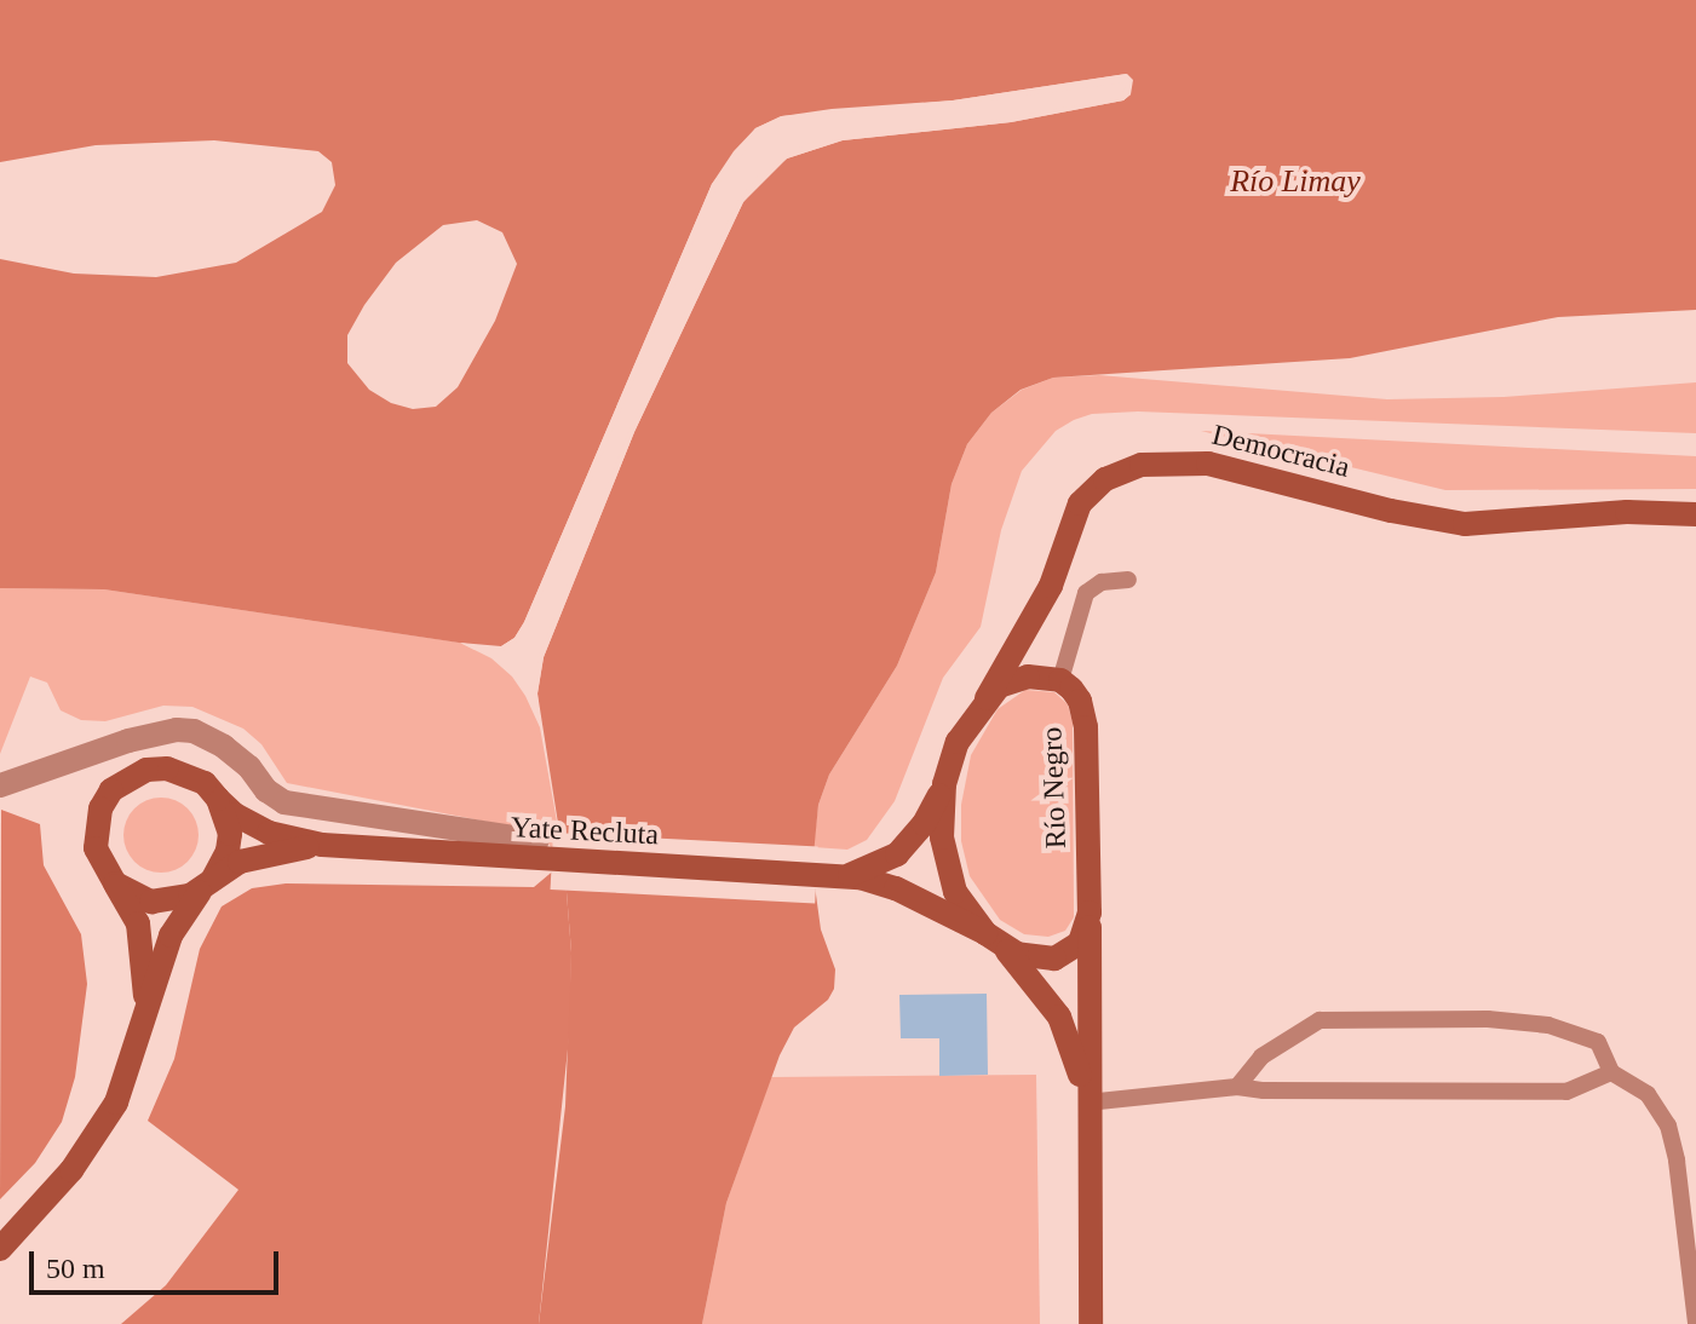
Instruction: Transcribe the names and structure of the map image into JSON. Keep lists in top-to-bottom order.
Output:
{
  "streets": {
    "main road": ["Democracia", "Río Negro", "Yate Recluta"]
  },
  "crossings": [
    ["Democracia", "Río Negro"],
    ["Río Negro", "Yate Recluta"]
  ],
  "water": ["Río Limay"],
  "scale_bar": "50 m"
}
